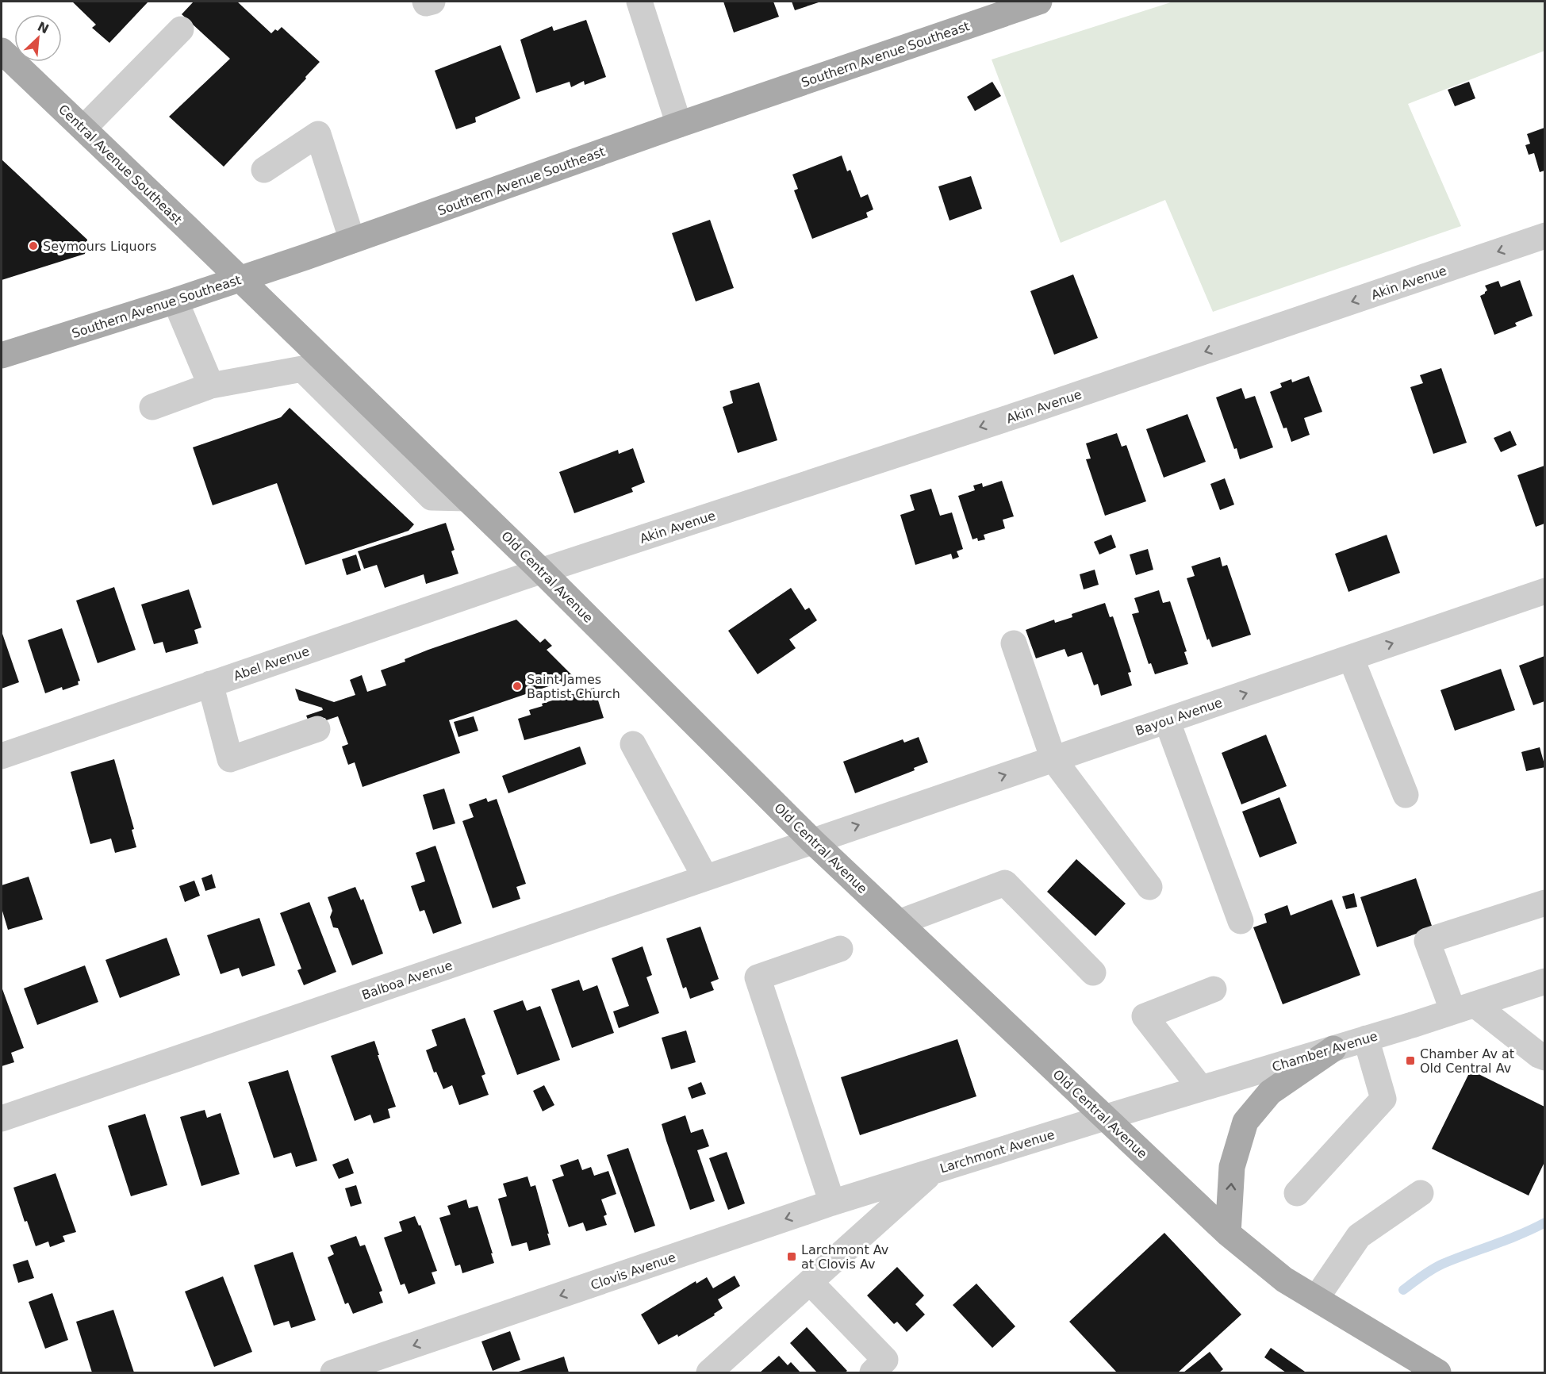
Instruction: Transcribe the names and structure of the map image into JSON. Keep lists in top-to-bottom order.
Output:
{
  "streets": {
    "main road": ["Southern Avenue Southeast", "Central Avenue Southeast", "Old Central Avenue"],
    "street": [
      "Akin Avenue",
      "Abel Avenue",
      "Bayou Avenue",
      "Balboa Avenue",
      "Chamber Avenue",
      "Larchmont Avenue",
      "Clovis Avenue"
    ]
  },
  "crossings": [
    ["Southern Avenue Southeast", "Central Avenue Southeast"],
    ["Southern Avenue Southeast", "Old Central Avenue"],
    ["Central Avenue Southeast", "Old Central Avenue"],
    ["Akin Avenue", "Old Central Avenue"],
    ["Akin Avenue", "Abel Avenue"],
    ["Old Central Avenue", "Abel Avenue"],
    ["Old Central Avenue", "Bayou Avenue"],
    ["Old Central Avenue", "Balboa Avenue"],
    ["Old Central Avenue", "Chamber Avenue"],
    ["Old Central Avenue", "Larchmont Avenue"],
    ["Bayou Avenue", "Balboa Avenue"],
    ["Chamber Avenue", "Larchmont Avenue"],
    ["Larchmont Avenue", "Clovis Avenue"]
  ],
  "one_way": ["Akin Avenue", "Bayou Avenue", "Clovis Avenue"],
  "places": {
    "other": ["Seymours Liquors", "Saint James Baptist Church"],
    "transit": ["Chamber Av at Old Central Av", "Larchmont Av at Clovis Av"]
  },
  "north": "top right"
}
